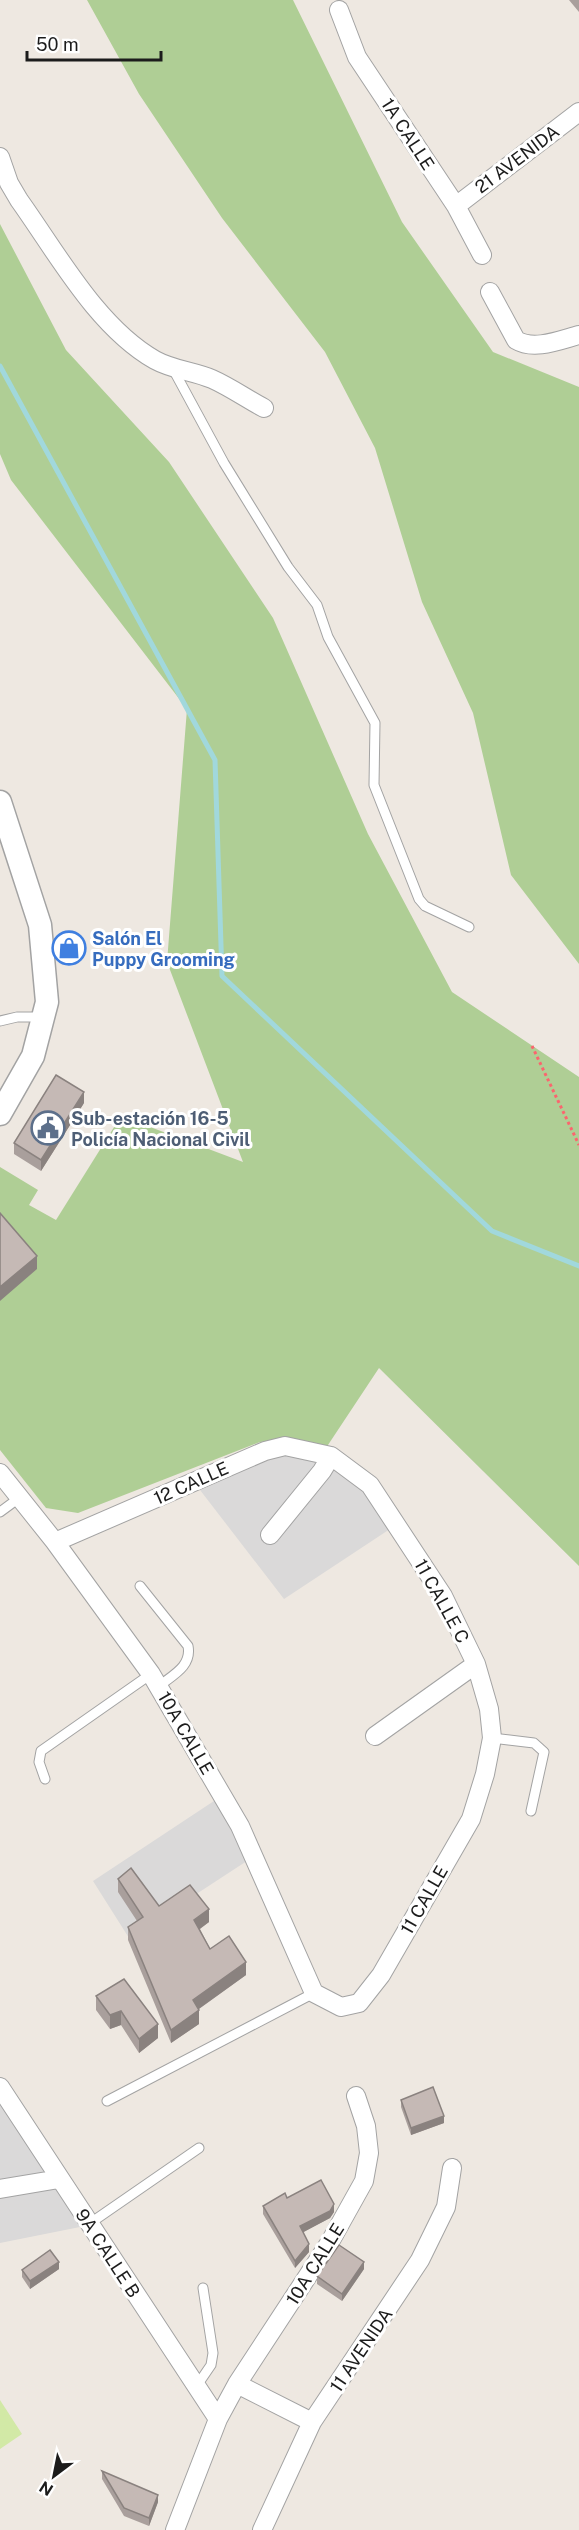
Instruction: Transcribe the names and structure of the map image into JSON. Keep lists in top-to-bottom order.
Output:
{
  "streets": {
    "street": [
      "1A CALLE",
      "21 AVENIDA",
      "12 CALLE",
      "11 CALLE C",
      "10A CALLE",
      "11 CALLE",
      "9A CALLE B",
      "11 AVENIDA"
    ]
  },
  "crossings": [
    ["1A CALLE", "21 AVENIDA"],
    ["12 CALLE", "11 CALLE C"],
    ["12 CALLE", "10A CALLE"],
    ["11 CALLE C", "11 CALLE"],
    ["10A CALLE", "11 CALLE"],
    ["10A CALLE", "9A CALLE B"]
  ],
  "places": {
    "shop": ["Salón El Puppy Grooming"],
    "public building": ["Sub-estación 16-5 Policía Nacional Civil"]
  },
  "scale_bar": "50 m",
  "north": "bottom left"
}
